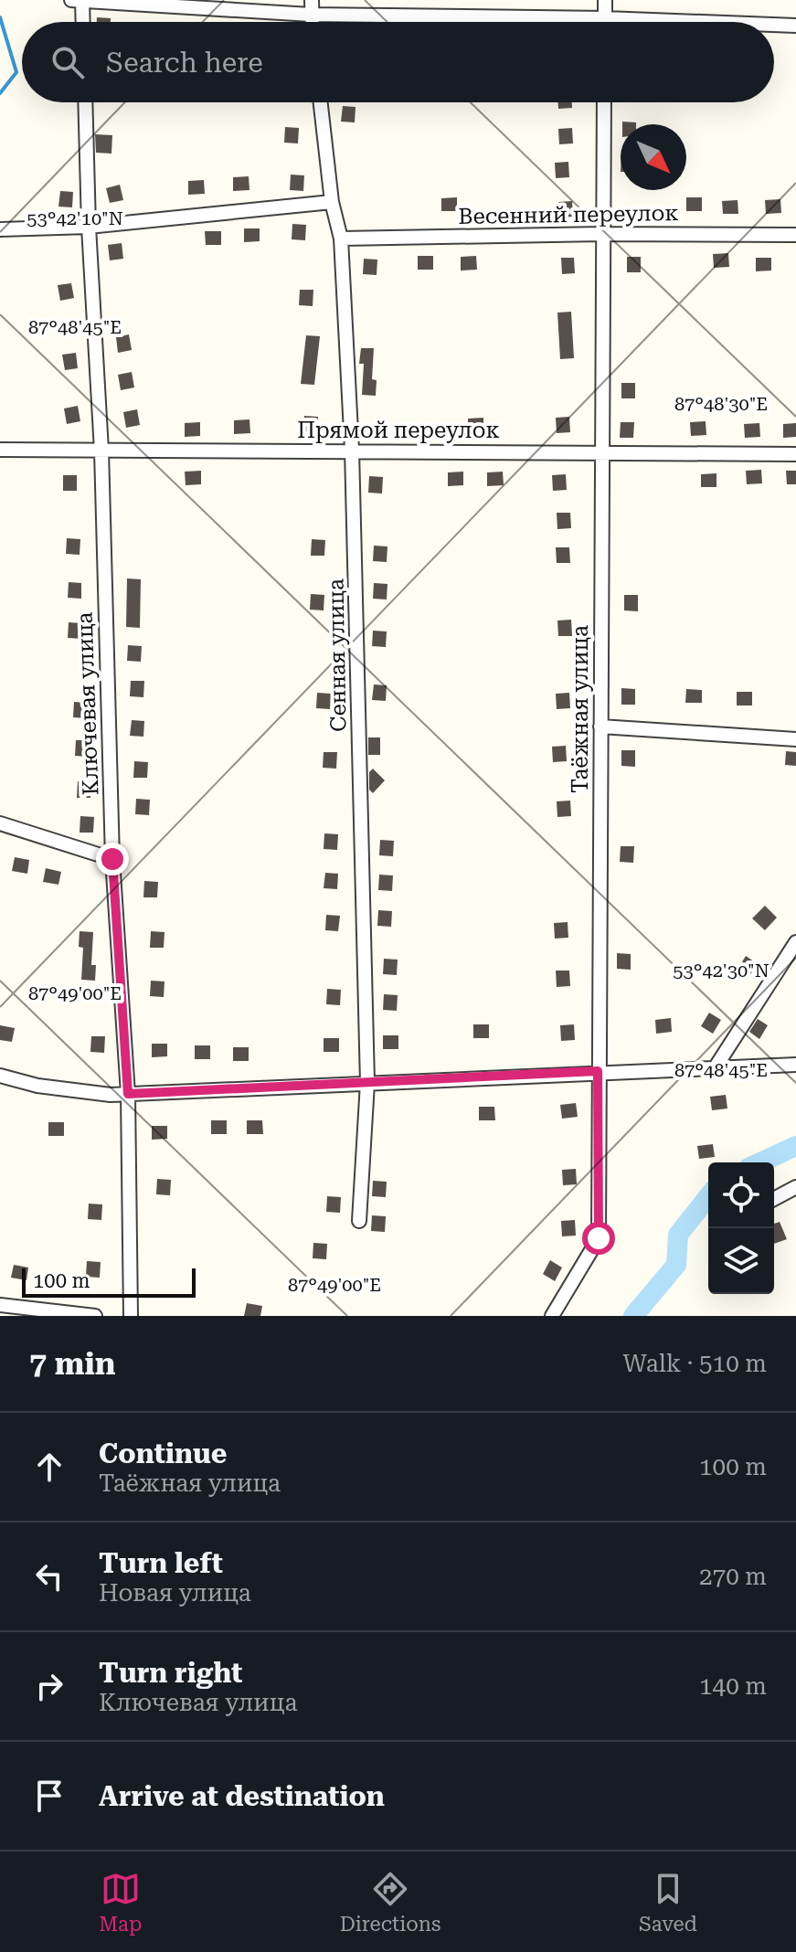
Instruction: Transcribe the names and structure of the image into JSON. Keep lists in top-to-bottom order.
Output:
{
  "streets": {
    "street": [
      "Весенний переулок",
      "Прямой переулок",
      "Сенная улица",
      "Ключевая улица",
      "Таёжная улица"
    ]
  },
  "crossings": [
    ["Весенний переулок", "Сенная улица"],
    ["Весенний переулок", "Таёжная улица"],
    ["Прямой переулок", "Сенная улица"],
    ["Прямой переулок", "Ключевая улица"],
    ["Прямой переулок", "Таёжная улица"]
  ],
  "scale_bar": "100 m",
  "north": "bottom right",
  "page": {
    "search": "Search here",
    "scale": "100 m",
    "heading": ["7 min", "Walk · 510 m"],
    "list": [
      ["Continue", "Таёжная улица", "100 m"],
      ["Turn left", "Новая улица", "270 m"],
      ["Turn right", "Ключевая улица", "140 m"],
      "Arrive at destination"
    ],
    "nav": ["Map", "Directions", "Saved"]
  },
  "coordinates": [
    "53°42'10\"N",
    "87°48'45\"E",
    "87°48'30\"E",
    "53°42'30\"N",
    "87°49'00\"E"
  ]
}
